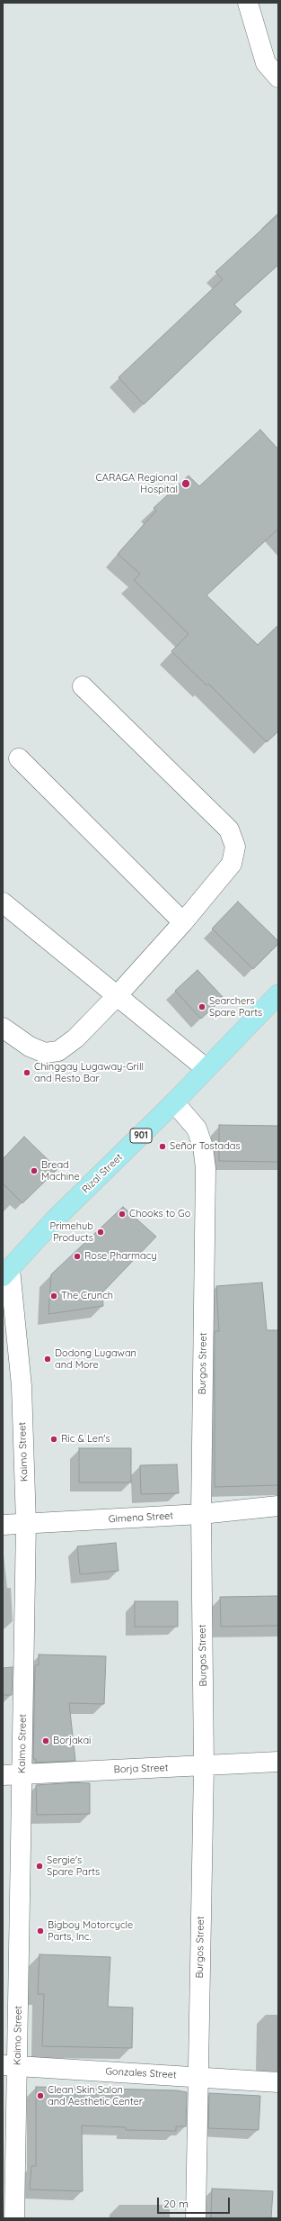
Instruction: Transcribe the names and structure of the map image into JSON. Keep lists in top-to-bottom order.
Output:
{
  "streets": {
    "main road": ["901", "Rizal Street"],
    "street": [
      "Burgos Street",
      "Kaimo Street",
      "Gimena Street",
      "Borja Street",
      "Gonzales Street"
    ]
  },
  "crossings": [
    ["Rizal Street", "Burgos Street"],
    ["Rizal Street", "Kaimo Street"],
    ["Burgos Street", "Gimena Street"],
    ["Burgos Street", "Borja Street"],
    ["Burgos Street", "Gonzales Street"],
    ["Kaimo Street", "Gimena Street"],
    ["Kaimo Street", "Borja Street"],
    ["Kaimo Street", "Gonzales Street"]
  ],
  "places": [
    "CARAGA Regional Hospital",
    "Searchers Spare Parts",
    "Chinggay Lugaway-Grill and Resto Bar",
    "Señor Tostadas",
    "Bread Machine",
    "Chooks to Go",
    "Primehub Products",
    "Rose Pharmacy",
    "The Crunch",
    "Dodong Lugawan and More",
    "Ric & Len's",
    "Borjakai",
    "Sergie's Spare Parts",
    "Bigboy Motorcycle Parts, Inc.",
    "Clean Skin Salon and Aesthetic Center"
  ],
  "scale_bar": "20 m"
}
